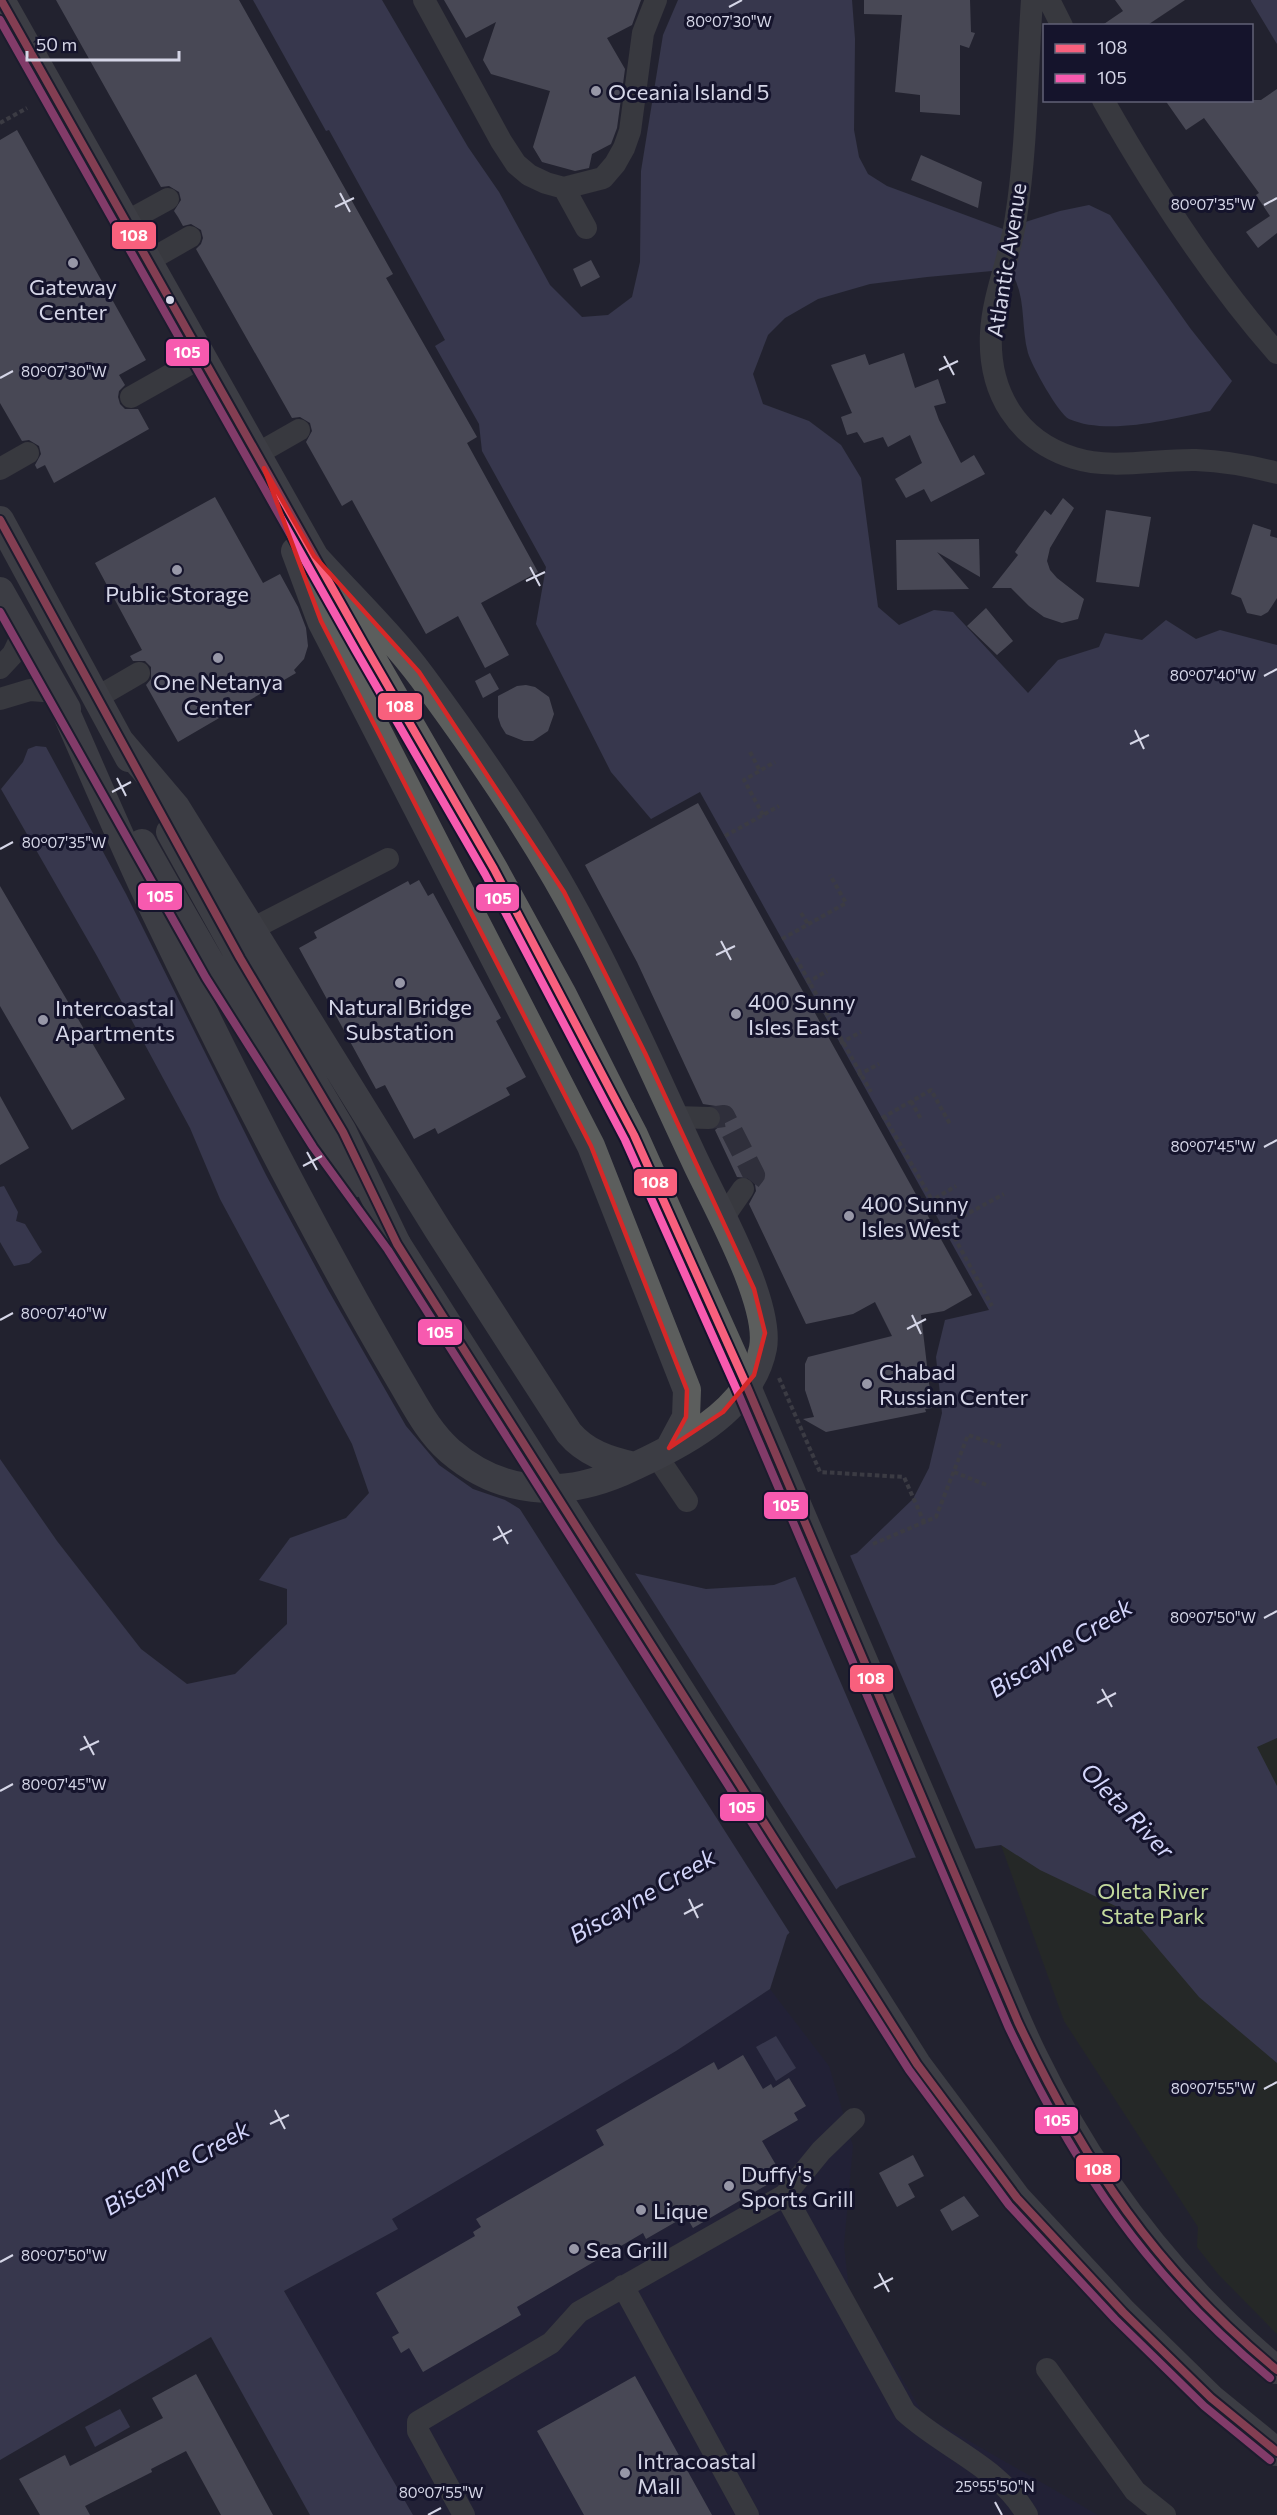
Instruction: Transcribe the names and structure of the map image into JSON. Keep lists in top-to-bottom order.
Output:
{
  "streets": {
    "street": ["Atlantic Avenue"]
  },
  "water": ["Biscayne Creek", "Oleta River"],
  "parks": ["Oleta River State Park"],
  "places": [
    "Oceania Island 5",
    "Gateway Center",
    "Public Storage",
    "One Netanya Center",
    "Natural Bridge Substation",
    "400 Sunny Isles East",
    "Intercoastal Apartments",
    "400 Sunny Isles West",
    "Chabad Russian Center",
    "Duffy's Sports Grill",
    "Lique",
    "Sea Grill",
    "Intracoastal Mall"
  ],
  "lines": ["transit line 108", "transit line 105"],
  "legend": ["108", "105"],
  "scale_bar": "50 m",
  "coordinates": [
    "80°07'30\"W",
    "80°07'35\"W",
    "80°07'40\"W",
    "80°07'45\"W",
    "80°07'50\"W",
    "80°07'55\"W",
    "25°55'50\"N"
  ]
}
